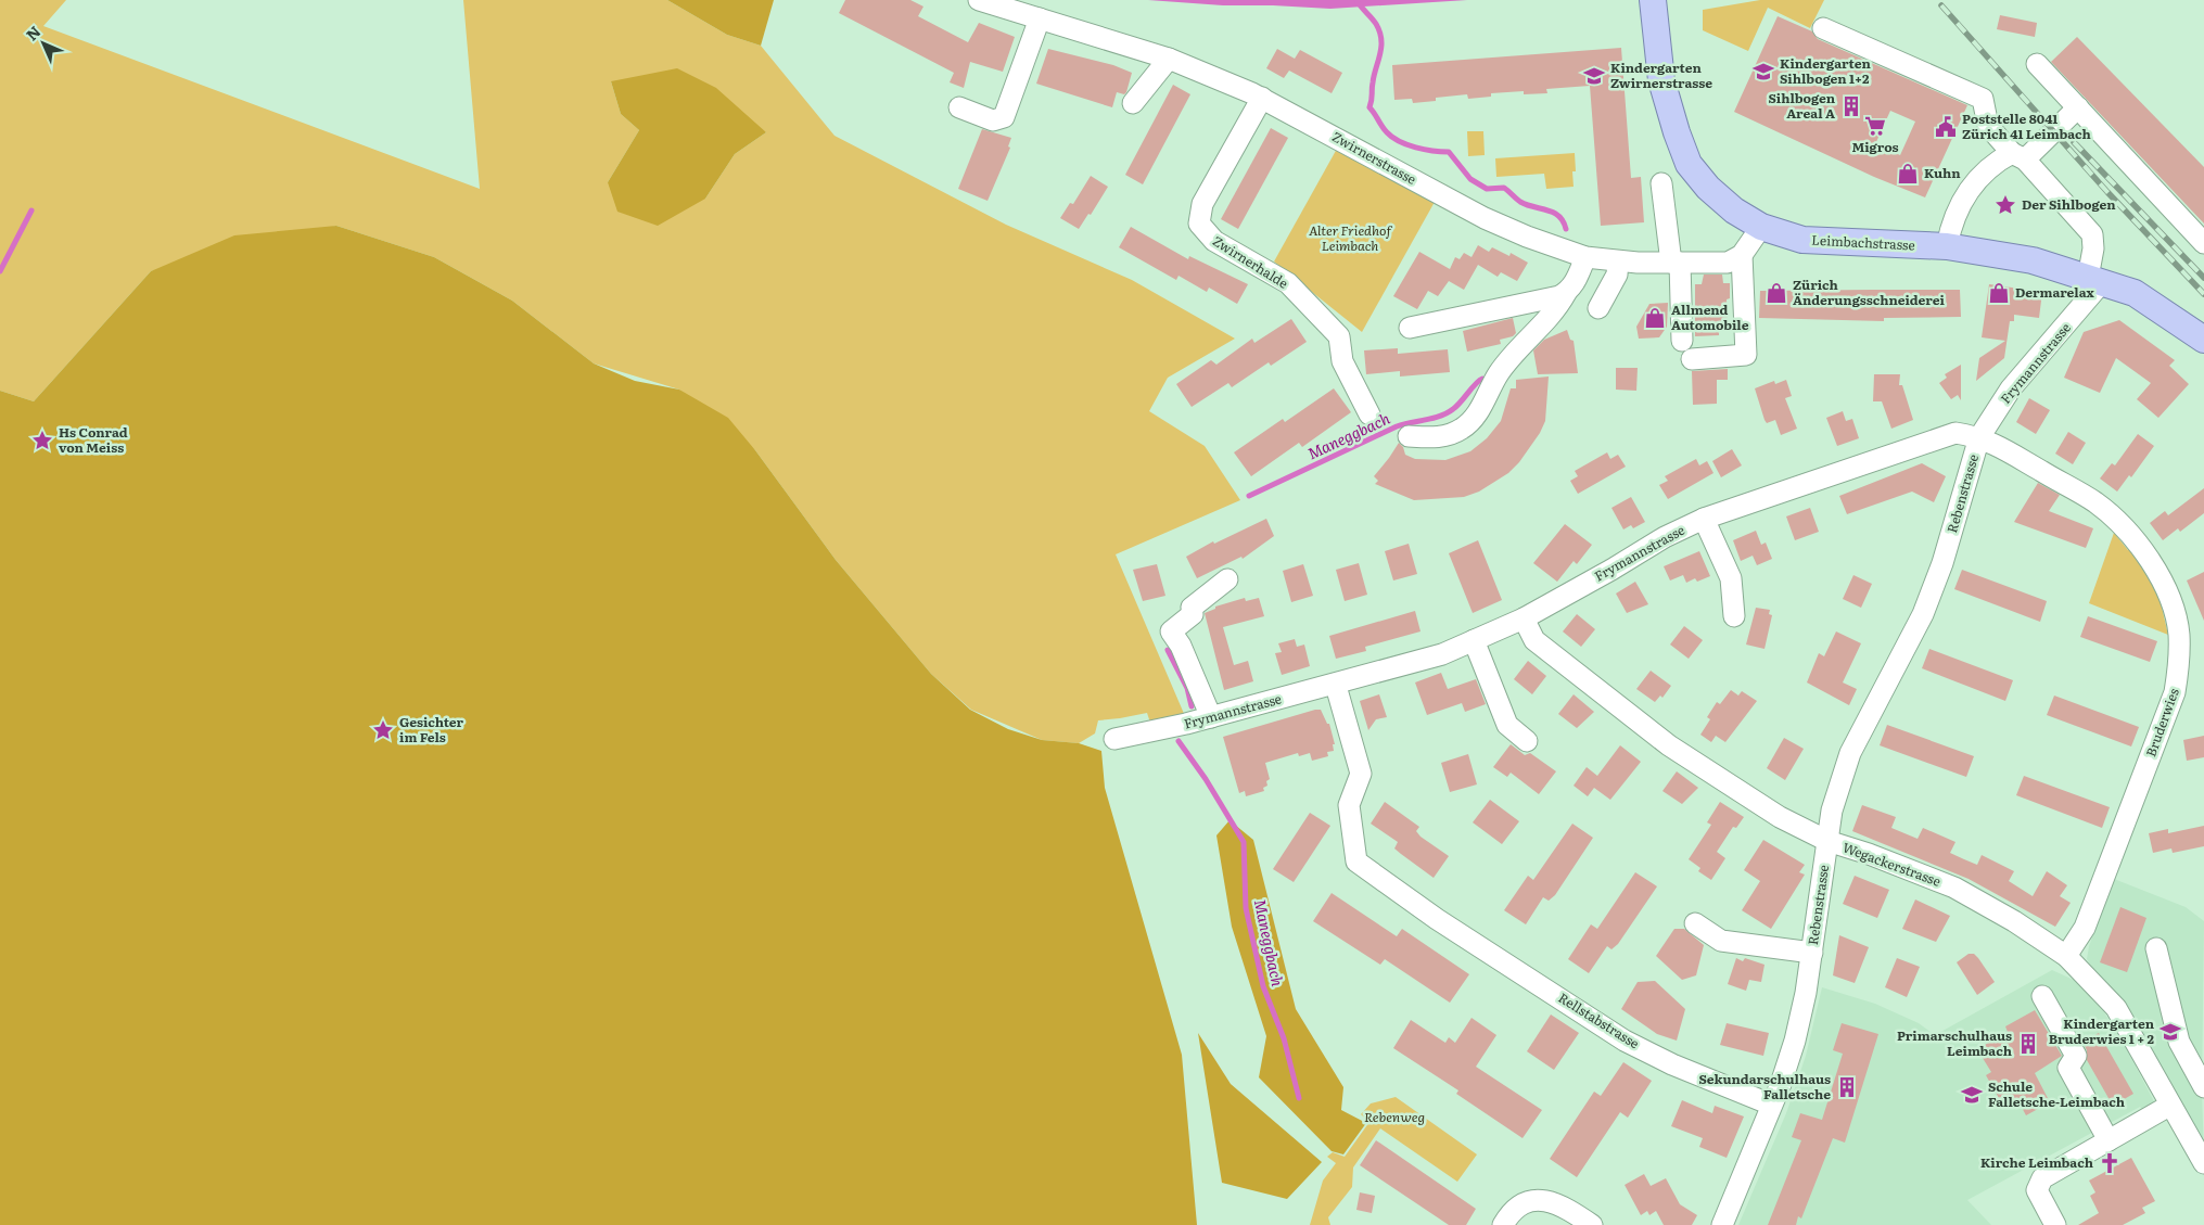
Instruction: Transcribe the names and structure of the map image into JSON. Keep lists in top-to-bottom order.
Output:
{
  "streets": {
    "main road": ["Leimbachstrasse"],
    "street": [
      "Zwirnerstrasse",
      "Zwirnerhalde",
      "Frymannstrasse",
      "Rebenstrasse",
      "Bruderwies",
      "Wegackerstrasse",
      "Rellstabstrasse"
    ]
  },
  "crossings": [
    ["Zwirnerstrasse", "Zwirnerhalde"],
    ["Leimbachstrasse", "Frymannstrasse"],
    ["Frymannstrasse", "Rebenstrasse"],
    ["Frymannstrasse", "Bruderwies"],
    ["Frymannstrasse", "Wegackerstrasse"],
    ["Rebenstrasse", "Bruderwies"],
    ["Rebenstrasse", "Wegackerstrasse"],
    ["Rebenstrasse", "Rellstabstrasse"],
    ["Bruderwies", "Wegackerstrasse"]
  ],
  "water": ["Maneggbach"],
  "parks": ["Alter Friedhof Leimbach", "Rebenweg"],
  "places": {
    "school or university": [
      "Kindergarten Sihlbogen 1+2",
      "Kindergarten Zwirnerstrasse",
      "Kindergarten Bruderwies 1 + 2",
      "Schule Falletsche-Leimbach"
    ],
    "building": ["Sihlbogen Areal A", "Primarschulhaus Leimbach", "Sekundarschulhaus Falletsche"],
    "supermarket": ["Migros"],
    "public building": ["Poststelle 8041 Zürich 41 Leimbach"],
    "shop": [
      "Kuhn",
      "Zürich Änderungsschneiderei",
      "Dermarelax",
      "Allmend Automobile"
    ],
    "place": ["Der Sihlbogen", "Hs Conrad von Meiss", "Gesichter im Fels"],
    "church": ["Kirche Leimbach"]
  },
  "north": "top left"
}
